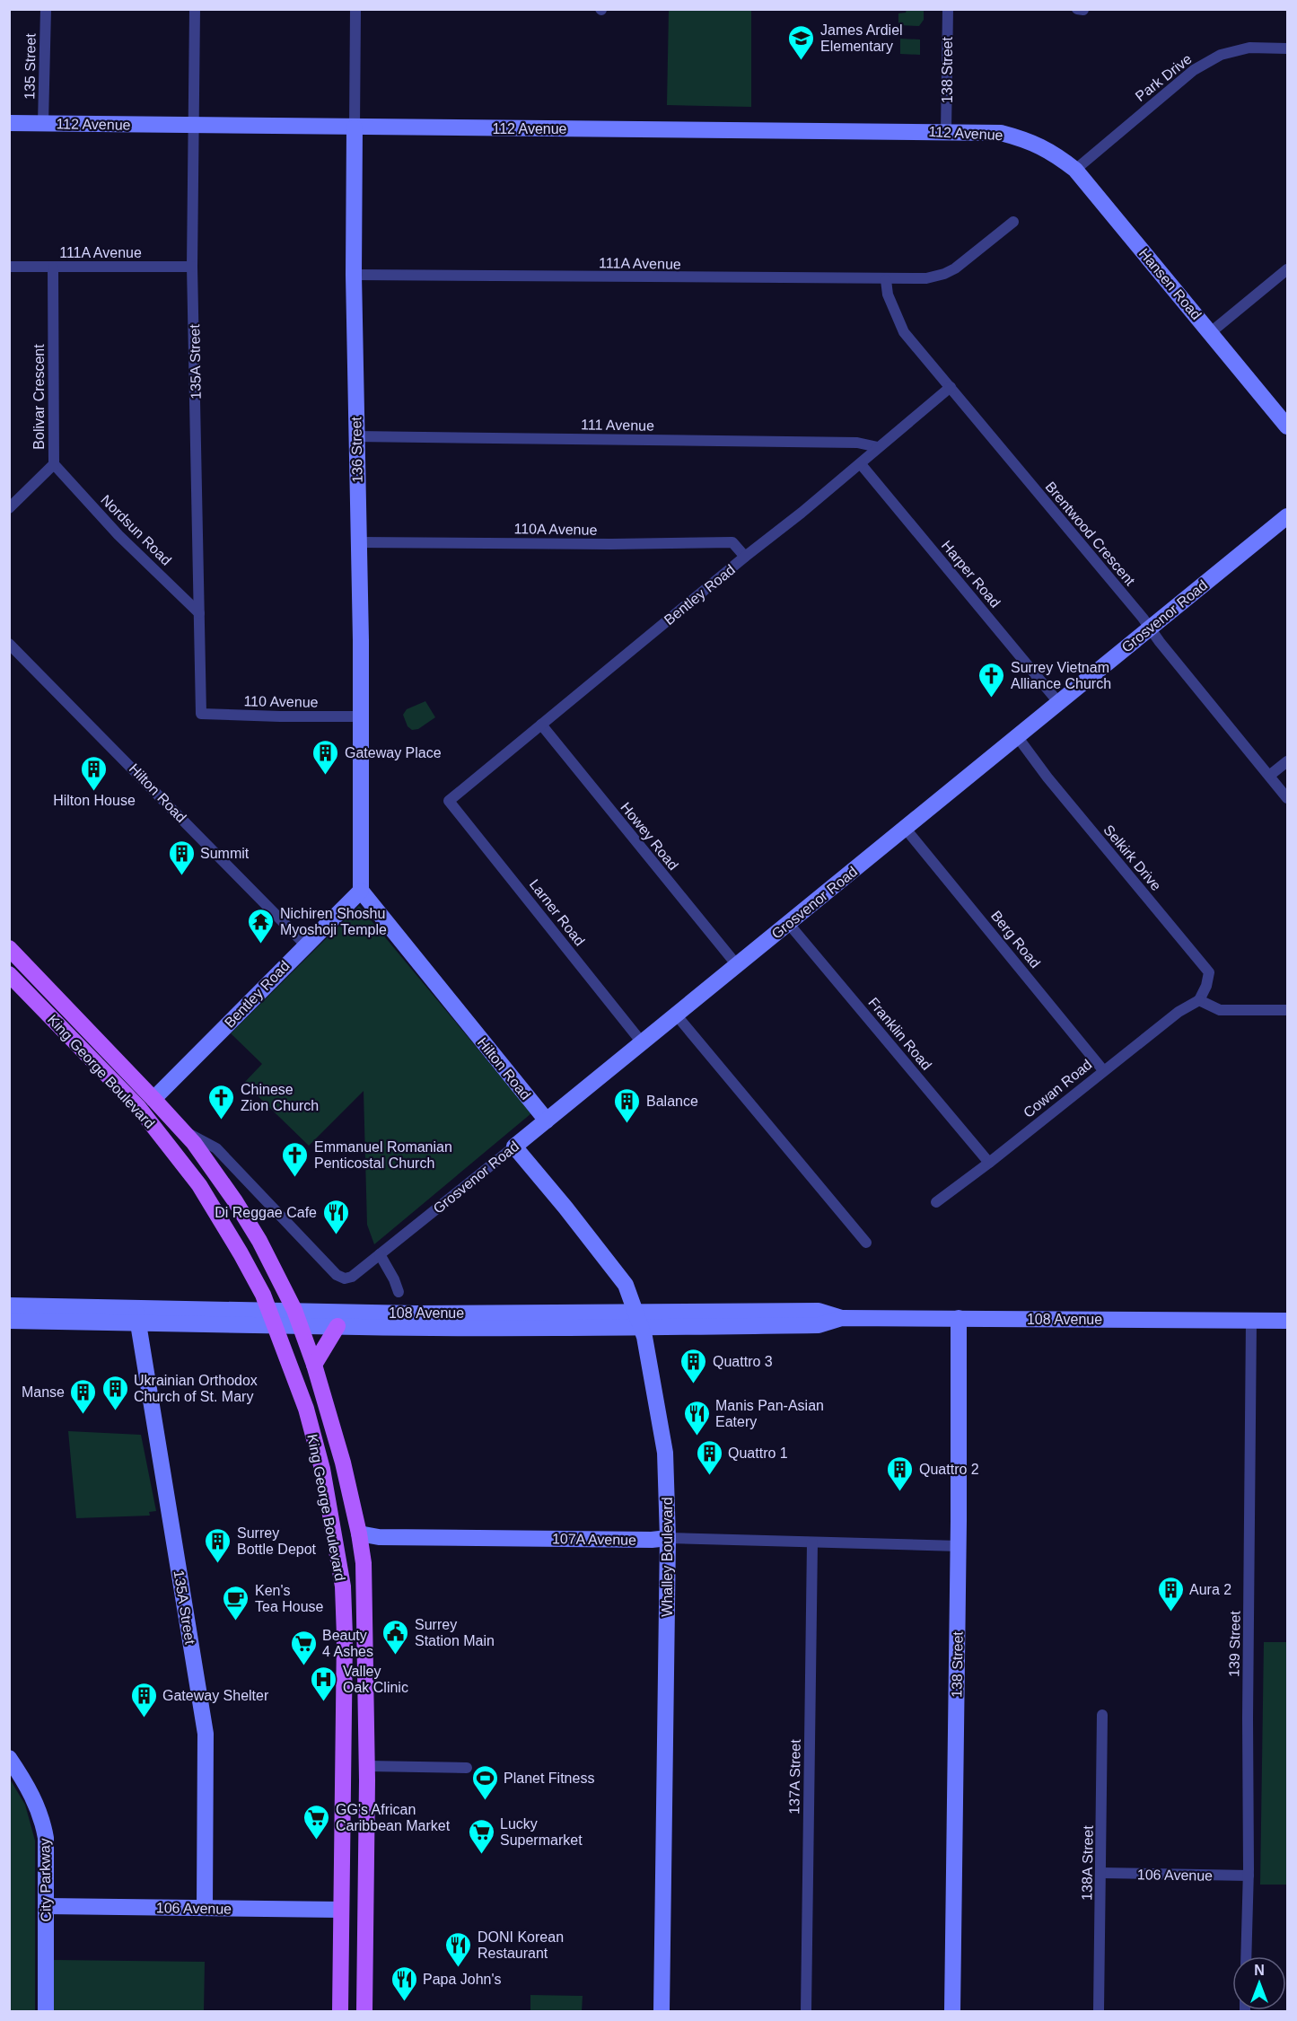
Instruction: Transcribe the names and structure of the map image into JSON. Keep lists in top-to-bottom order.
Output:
{
  "streets": {
    "main road": ["King George Boulevard"],
    "street": [
      "135 Street",
      "138 Street",
      "Park Drive",
      "112 Avenue",
      "111A Avenue",
      "Hansen Road",
      "135A Street",
      "Bolivar Crescent",
      "111 Avenue",
      "136 Street",
      "110A Avenue",
      "Nordsun Road",
      "Brentwood Crescent",
      "Harper Road",
      "Bentley Road",
      "Grosvenor Road",
      "110 Avenue",
      "Hilton Road",
      "Howey Road",
      "Selkirk Drive",
      "Larner Road",
      "Berg Road",
      "Franklin Road",
      "Cowan Road",
      "108 Avenue",
      "107A Avenue",
      "Whalley Boulevard",
      "139 Street",
      "137A Street",
      "138A Street",
      "106 Avenue",
      "City Parkway"
    ]
  },
  "crossings": [
    ["135 Street", "112 Avenue"],
    ["138 Street", "112 Avenue"],
    ["138 Street", "108 Avenue"],
    ["138 Street", "107A Avenue"],
    ["Park Drive", "Hansen Road"],
    ["112 Avenue", "Hansen Road"],
    ["112 Avenue", "135A Street"],
    ["112 Avenue", "136 Street"],
    ["111A Avenue", "135A Street"],
    ["111A Avenue", "Bolivar Crescent"],
    ["111A Avenue", "136 Street"],
    ["111A Avenue", "Brentwood Crescent"],
    ["135A Street", "Nordsun Road"],
    ["135A Street", "110 Avenue"],
    ["135A Street", "108 Avenue"],
    ["135A Street", "106 Avenue"],
    ["Bolivar Crescent", "Nordsun Road"],
    ["111 Avenue", "136 Street"],
    ["111 Avenue", "Bentley Road"],
    ["136 Street", "110A Avenue"],
    ["136 Street", "Bentley Road"],
    ["136 Street", "110 Avenue"],
    ["136 Street", "Hilton Road"],
    ["110A Avenue", "Bentley Road"],
    ["Brentwood Crescent", "Bentley Road"],
    ["Brentwood Crescent", "Grosvenor Road"],
    ["Harper Road", "Bentley Road"],
    ["Harper Road", "Grosvenor Road"],
    ["Bentley Road", "Hilton Road"],
    ["Bentley Road", "Howey Road"],
    ["Bentley Road", "Larner Road"],
    ["Bentley Road", "King George Boulevard"],
    ["Grosvenor Road", "Hilton Road"],
    ["Grosvenor Road", "Howey Road"],
    ["Grosvenor Road", "Selkirk Drive"],
    ["Grosvenor Road", "Larner Road"],
    ["Grosvenor Road", "Berg Road"],
    ["Grosvenor Road", "Franklin Road"],
    ["Grosvenor Road", "King George Boulevard"],
    ["Grosvenor Road", "Whalley Boulevard"],
    ["Selkirk Drive", "Cowan Road"],
    ["Berg Road", "Cowan Road"],
    ["Franklin Road", "Cowan Road"],
    ["King George Boulevard", "108 Avenue"],
    ["King George Boulevard", "107A Avenue"],
    ["King George Boulevard", "106 Avenue"],
    ["108 Avenue", "Whalley Boulevard"],
    ["108 Avenue", "139 Street"],
    ["107A Avenue", "Whalley Boulevard"],
    ["107A Avenue", "137A Street"],
    ["139 Street", "106 Avenue"],
    ["138A Street", "106 Avenue"],
    ["106 Avenue", "City Parkway"]
  ],
  "places": {
    "school or university": ["James Ardiel Elementary"],
    "church": ["Surrey Vietnam Alliance Church", "Chinese Zion Church", "Emmanuel Romanian Penticostal Church"],
    "building": [
      "Gateway Place",
      "Hilton House",
      "Summit",
      "Balance",
      "Quattro 3",
      "Ukrainian Orthodox Church of St. Mary",
      "Manse",
      "Quattro 1",
      "Quattro 2",
      "Surrey Bottle Depot",
      "Aura 2",
      "Gateway Shelter"
    ],
    "temple": ["Nichiren Shoshu Myoshoji Temple"],
    "restaurant": [
      "Di Reggae Cafe",
      "Manis Pan-Asian Eatery",
      "DONI Korean Restaurant",
      "Papa John's"
    ],
    "cafe": ["Ken's Tea House"],
    "public building": ["Surrey Station Main"],
    "supermarket": ["Beauty 4 Ashes", "GG's African Caribbean Market", "Lucky Supermarket"],
    "hospital": ["Valley Oak Clinic"],
    "sports": ["Planet Fitness"]
  },
  "north": "top"
}
